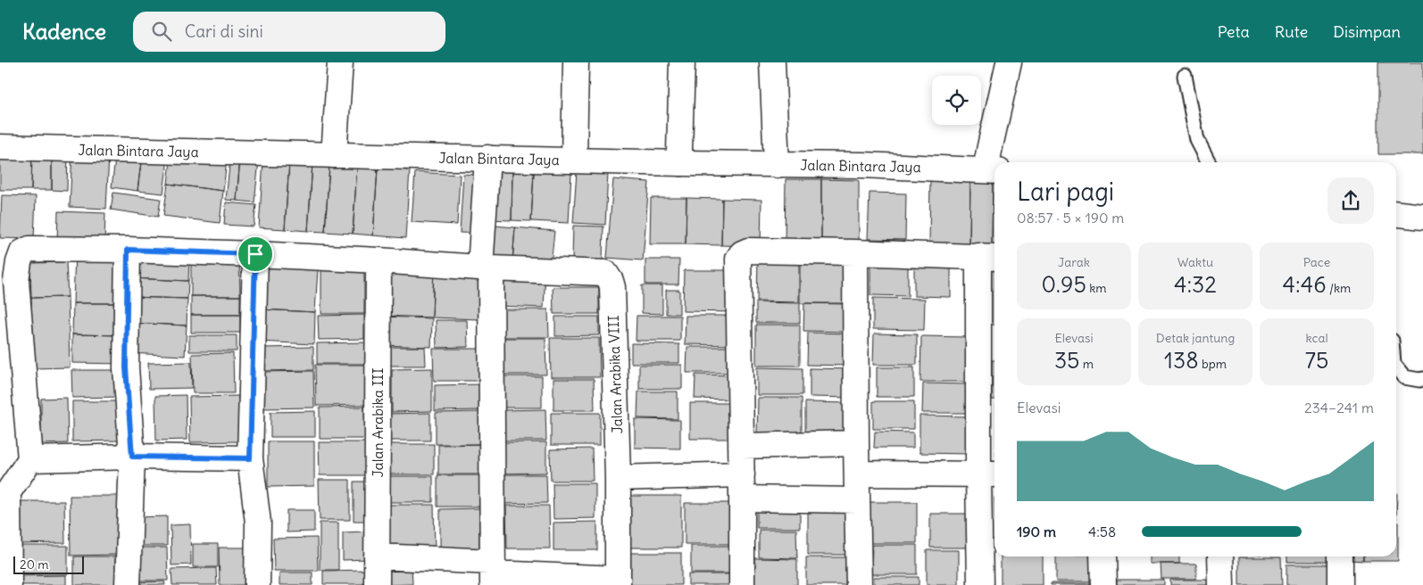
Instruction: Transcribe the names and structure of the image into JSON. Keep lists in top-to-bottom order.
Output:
{
  "streets": {
    "street": ["Jalan Bintara Jaya", "Jalan Arabika VIII", "Jalan Arabika III"]
  },
  "scale_bar": "20 m",
  "page": {
    "header": "Kadence",
    "search": "Cari di sini",
    "nav": ["Peta", "Rute", "Disimpan"],
    "heading": ["Lari pagi", "08:57 · 5 × 190 m"],
    "stats": [
      ["Jarak", "0.95 km"],
      ["Waktu", "4:32"],
      ["Pace", "4:46 /km"],
      ["Elevasi", "35 m"],
      ["Detak jantung", "138 bpm"],
      ["kcal", "75"]
    ],
    "chart": ["Elevasi", "234–241 m"],
    "list": [
      {
        "name": "190 m",
        "note": "4:58"
      }
    ],
    "scale": "20 m"
  }
}
